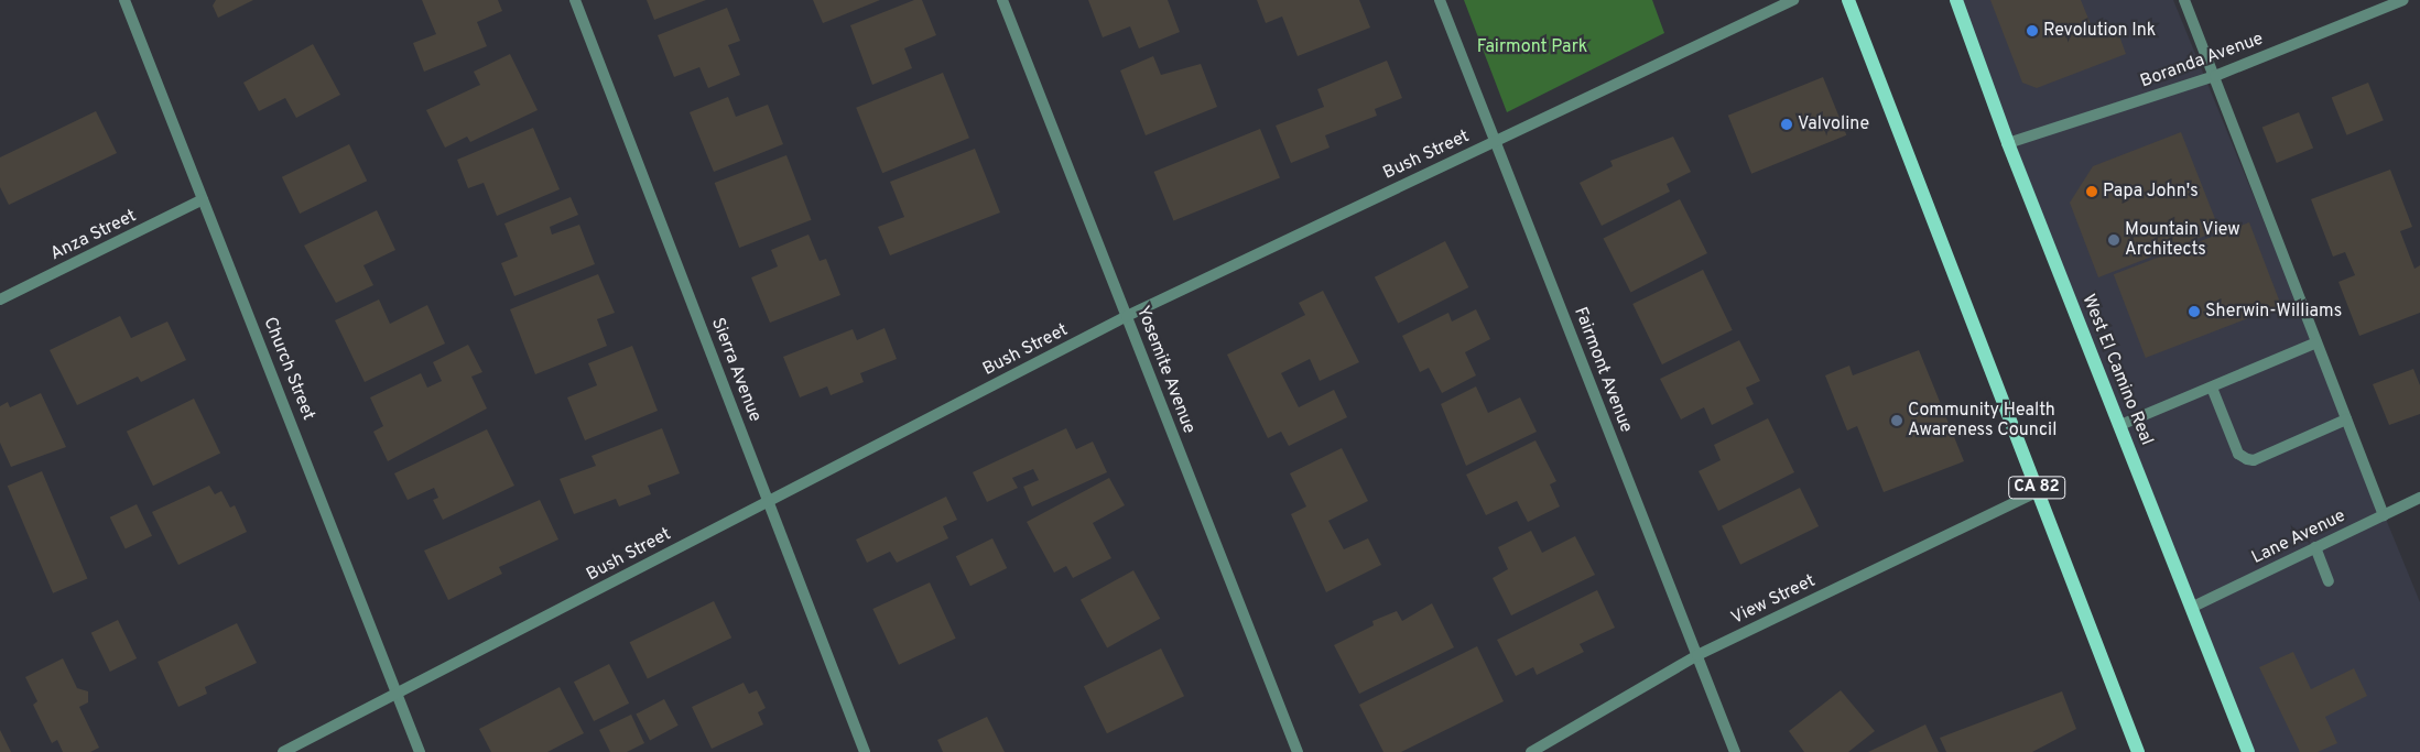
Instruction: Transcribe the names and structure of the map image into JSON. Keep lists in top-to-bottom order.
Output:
{
  "streets": {
    "main road": ["West El Camino Real", "CA 82"],
    "street": [
      "Boranda Avenue",
      "Bush Street",
      "Anza Street",
      "Church Street",
      "Sierra Avenue",
      "Yosemite Avenue",
      "Fairmont Avenue",
      "Lane Avenue",
      "View Street"
    ]
  },
  "crossings": [
    ["Boranda Avenue", "West El Camino Real"],
    ["Bush Street", "Church Street"],
    ["Bush Street", "Sierra Avenue"],
    ["Bush Street", "Yosemite Avenue"],
    ["Bush Street", "Fairmont Avenue"],
    ["Anza Street", "Church Street"],
    ["Fairmont Avenue", "View Street"],
    ["West El Camino Real", "Lane Avenue"],
    ["CA 82", "View Street"]
  ],
  "parks": ["Fairmont Park"],
  "places": [
    "Revolution Ink",
    "Valvoline",
    "Papa John's",
    "Mountain View Architects",
    "Sherwin-Williams",
    "Community Health Awareness Council"
  ]
}
